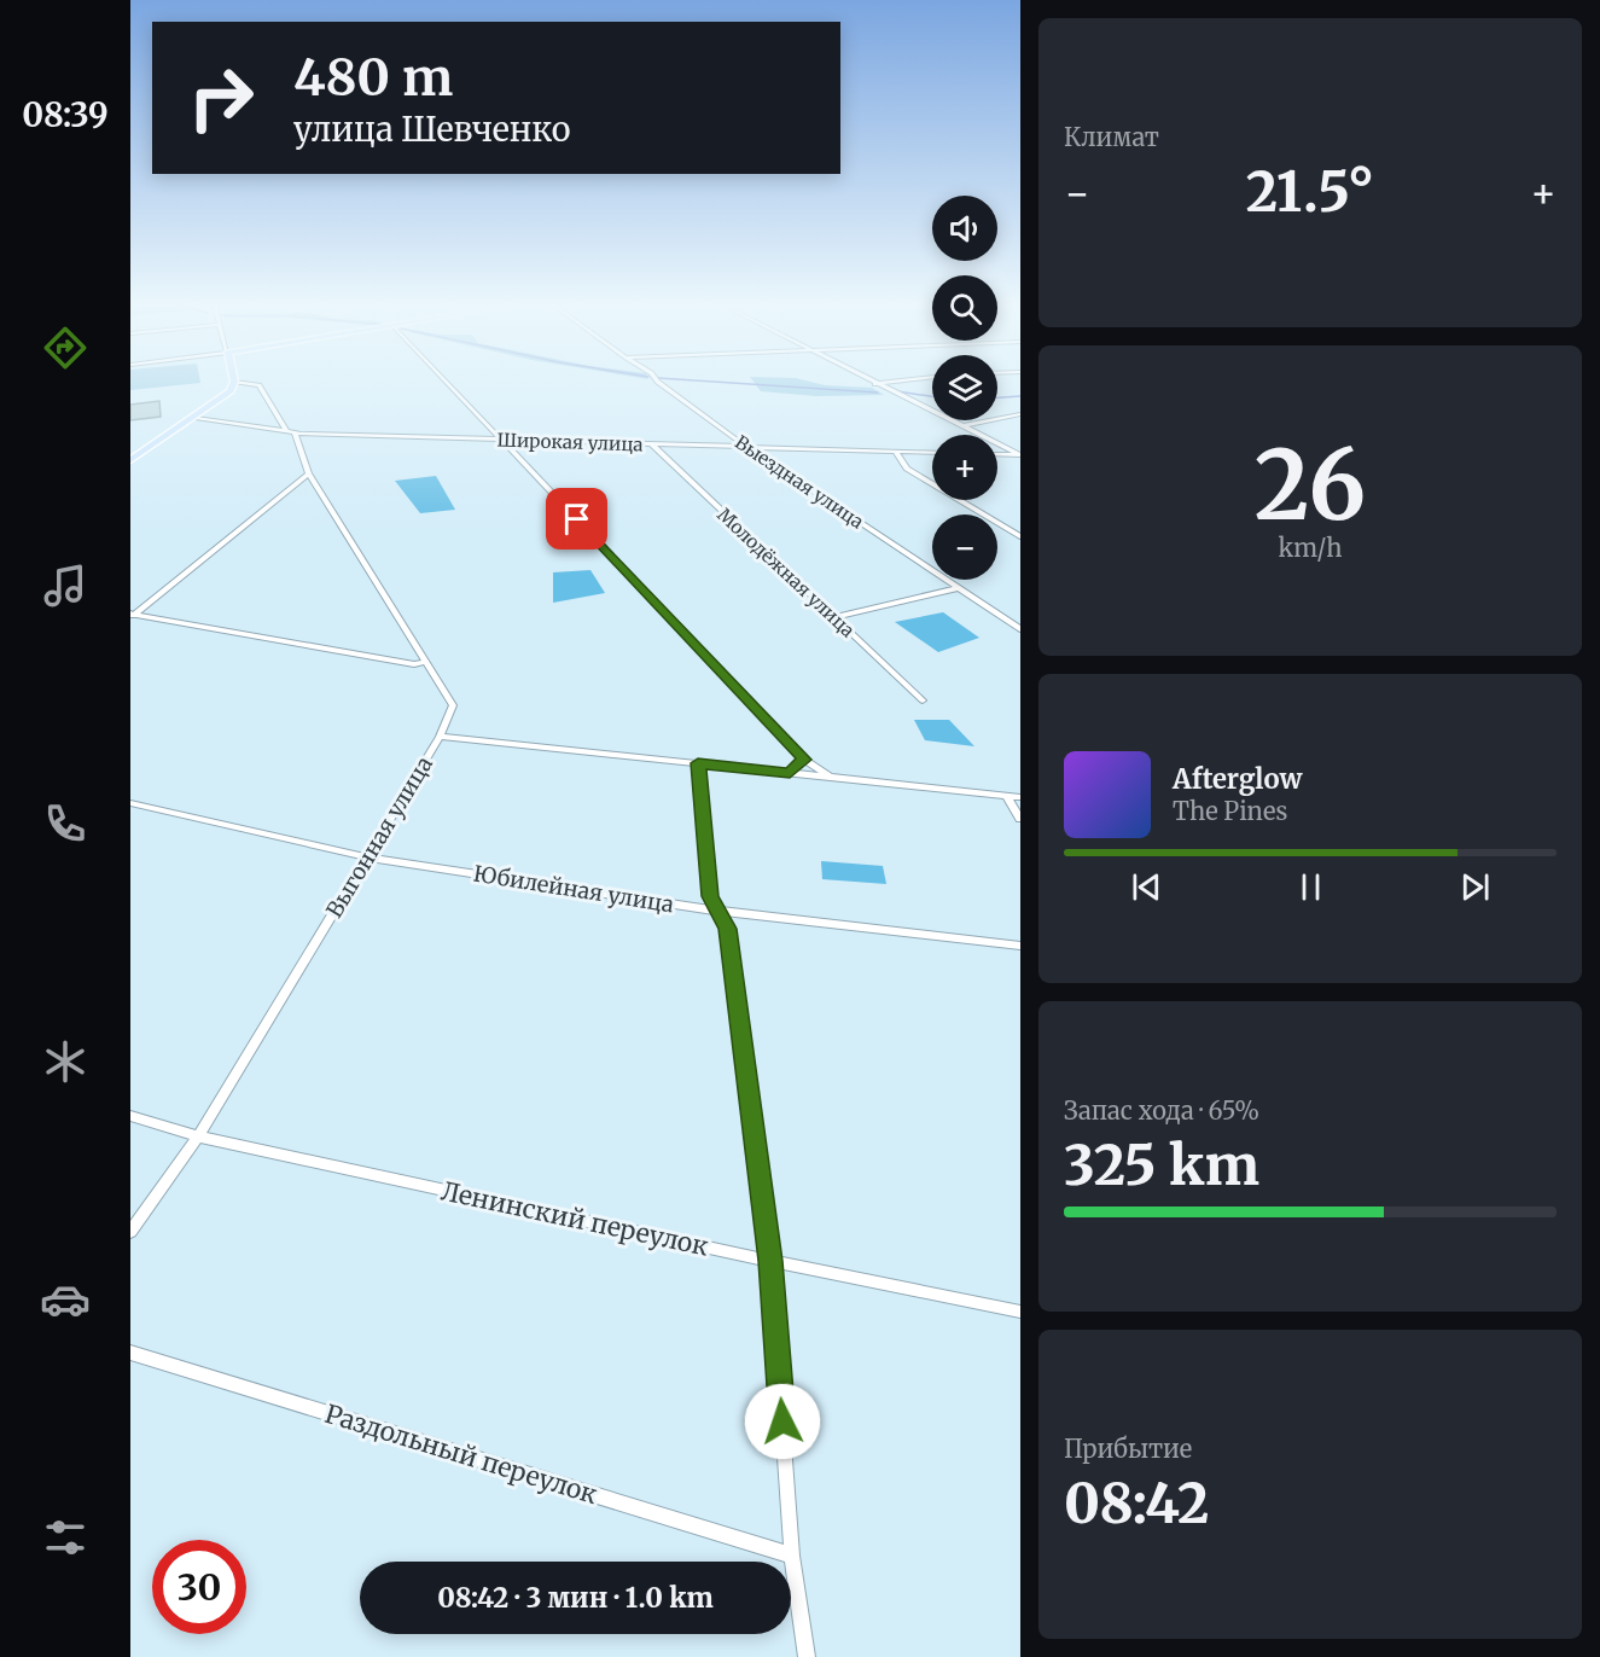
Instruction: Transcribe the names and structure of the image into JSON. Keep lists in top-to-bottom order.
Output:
{
  "streets": {
    "street": [
      "Широкая улица",
      "Выездная улица",
      "Молодёжная улица",
      "Выгонная улица",
      "Юбилейная улица",
      "Ленинский переулок",
      "Раздольный переулок"
    ]
  },
  "crossings": [
    ["Широкая улица", "Выездная улица"],
    ["Широкая улица", "Молодёжная улица"],
    ["Широкая улица", "Выгонная улица"],
    ["Выгонная улица", "Юбилейная улица"],
    ["Выгонная улица", "Ленинский переулок"]
  ],
  "page": {
    "tabs": "08:39",
    "tile": [
      "Климат",
      ["26", "km/h"],
      ["Запас хода · 65%", "325 km"],
      ["Прибытие", "08:42"]
    ],
    "turn": ["480 m", "улица Шевченко"],
    "heat": ["−", "21.5°", "+"],
    "map_buttons": ["+", "−"],
    "song": ["Afterglow", "The Pines"],
    "limit": "30",
    "trip": "08:42 · 3 мин · 1.0 km"
  }
}
